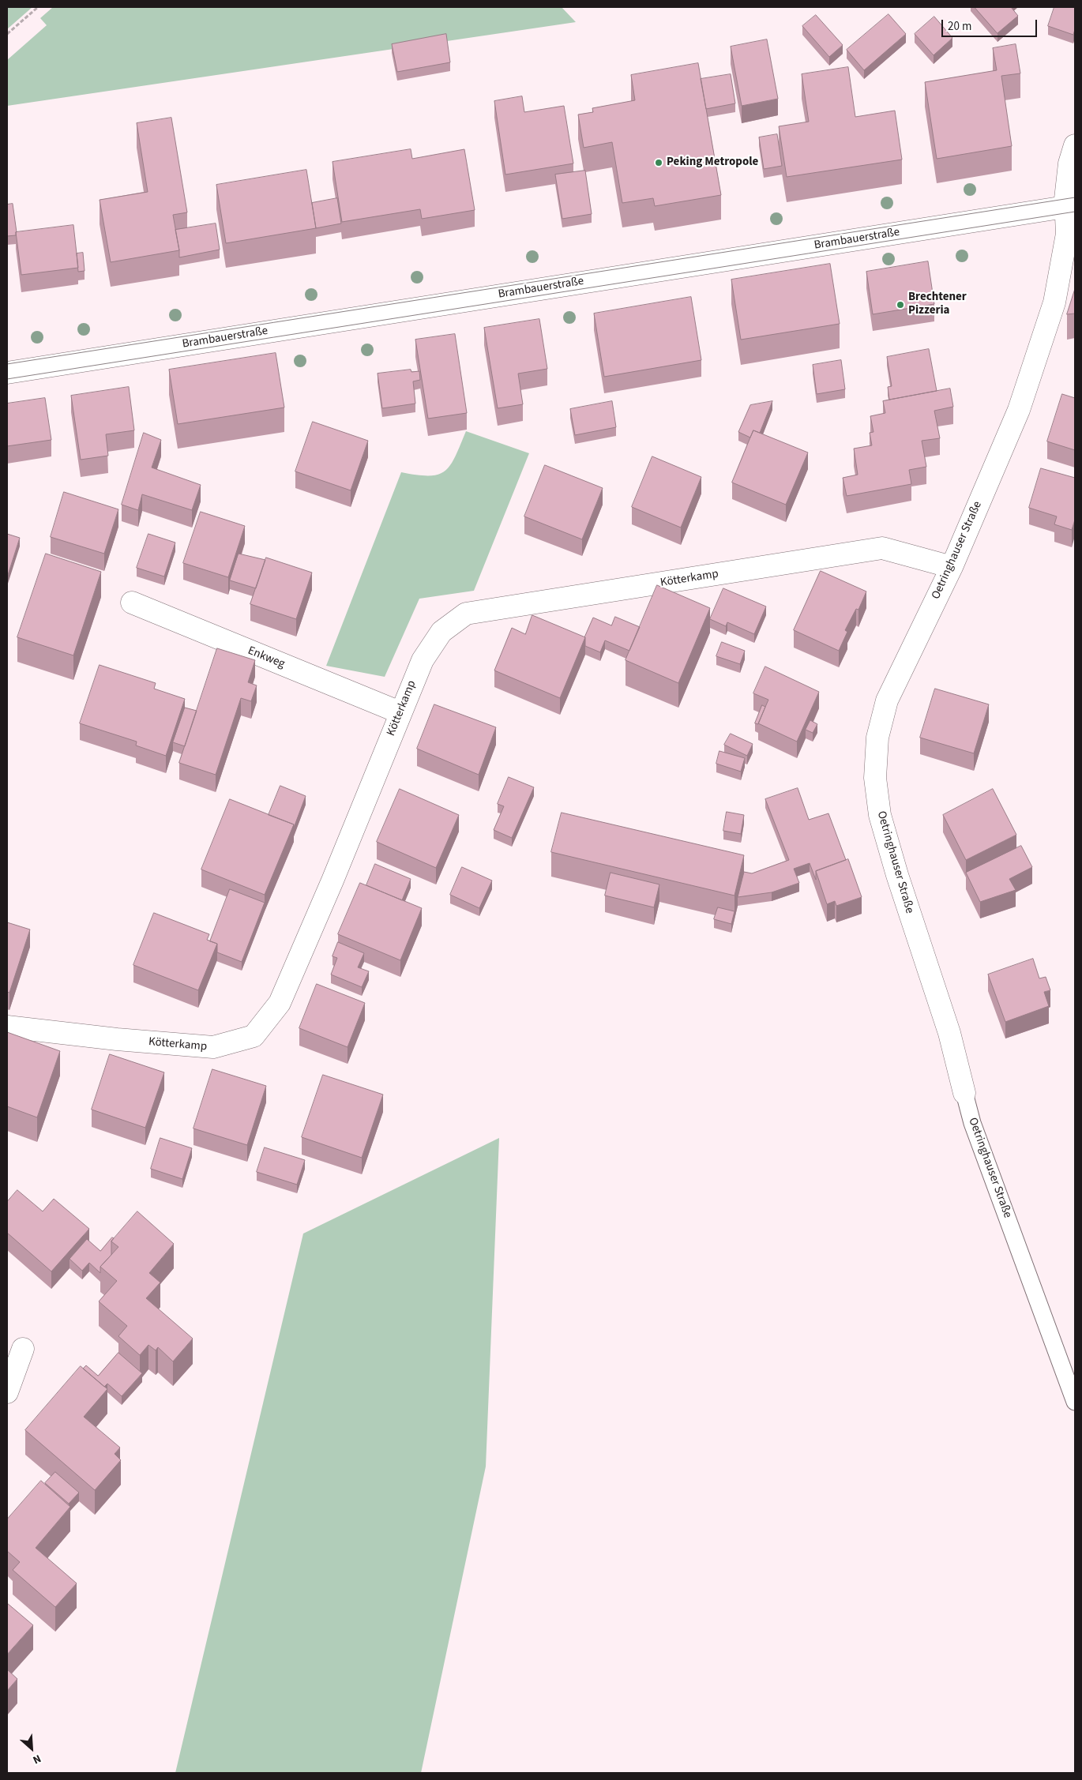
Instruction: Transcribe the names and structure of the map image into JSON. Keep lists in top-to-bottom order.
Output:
{
  "streets": {
    "street": [
      "Brambauerstraße",
      "Oetringhauser Straße",
      "Kötterkamp",
      "Enkweg"
    ]
  },
  "crossings": [
    ["Brambauerstraße", "Oetringhauser Straße"],
    ["Oetringhauser Straße", "Kötterkamp"],
    ["Kötterkamp", "Enkweg"]
  ],
  "places": ["Peking Metropole", "Brechtener Pizzeria"],
  "scale_bar": "20 m",
  "north": "bottom right"
}
